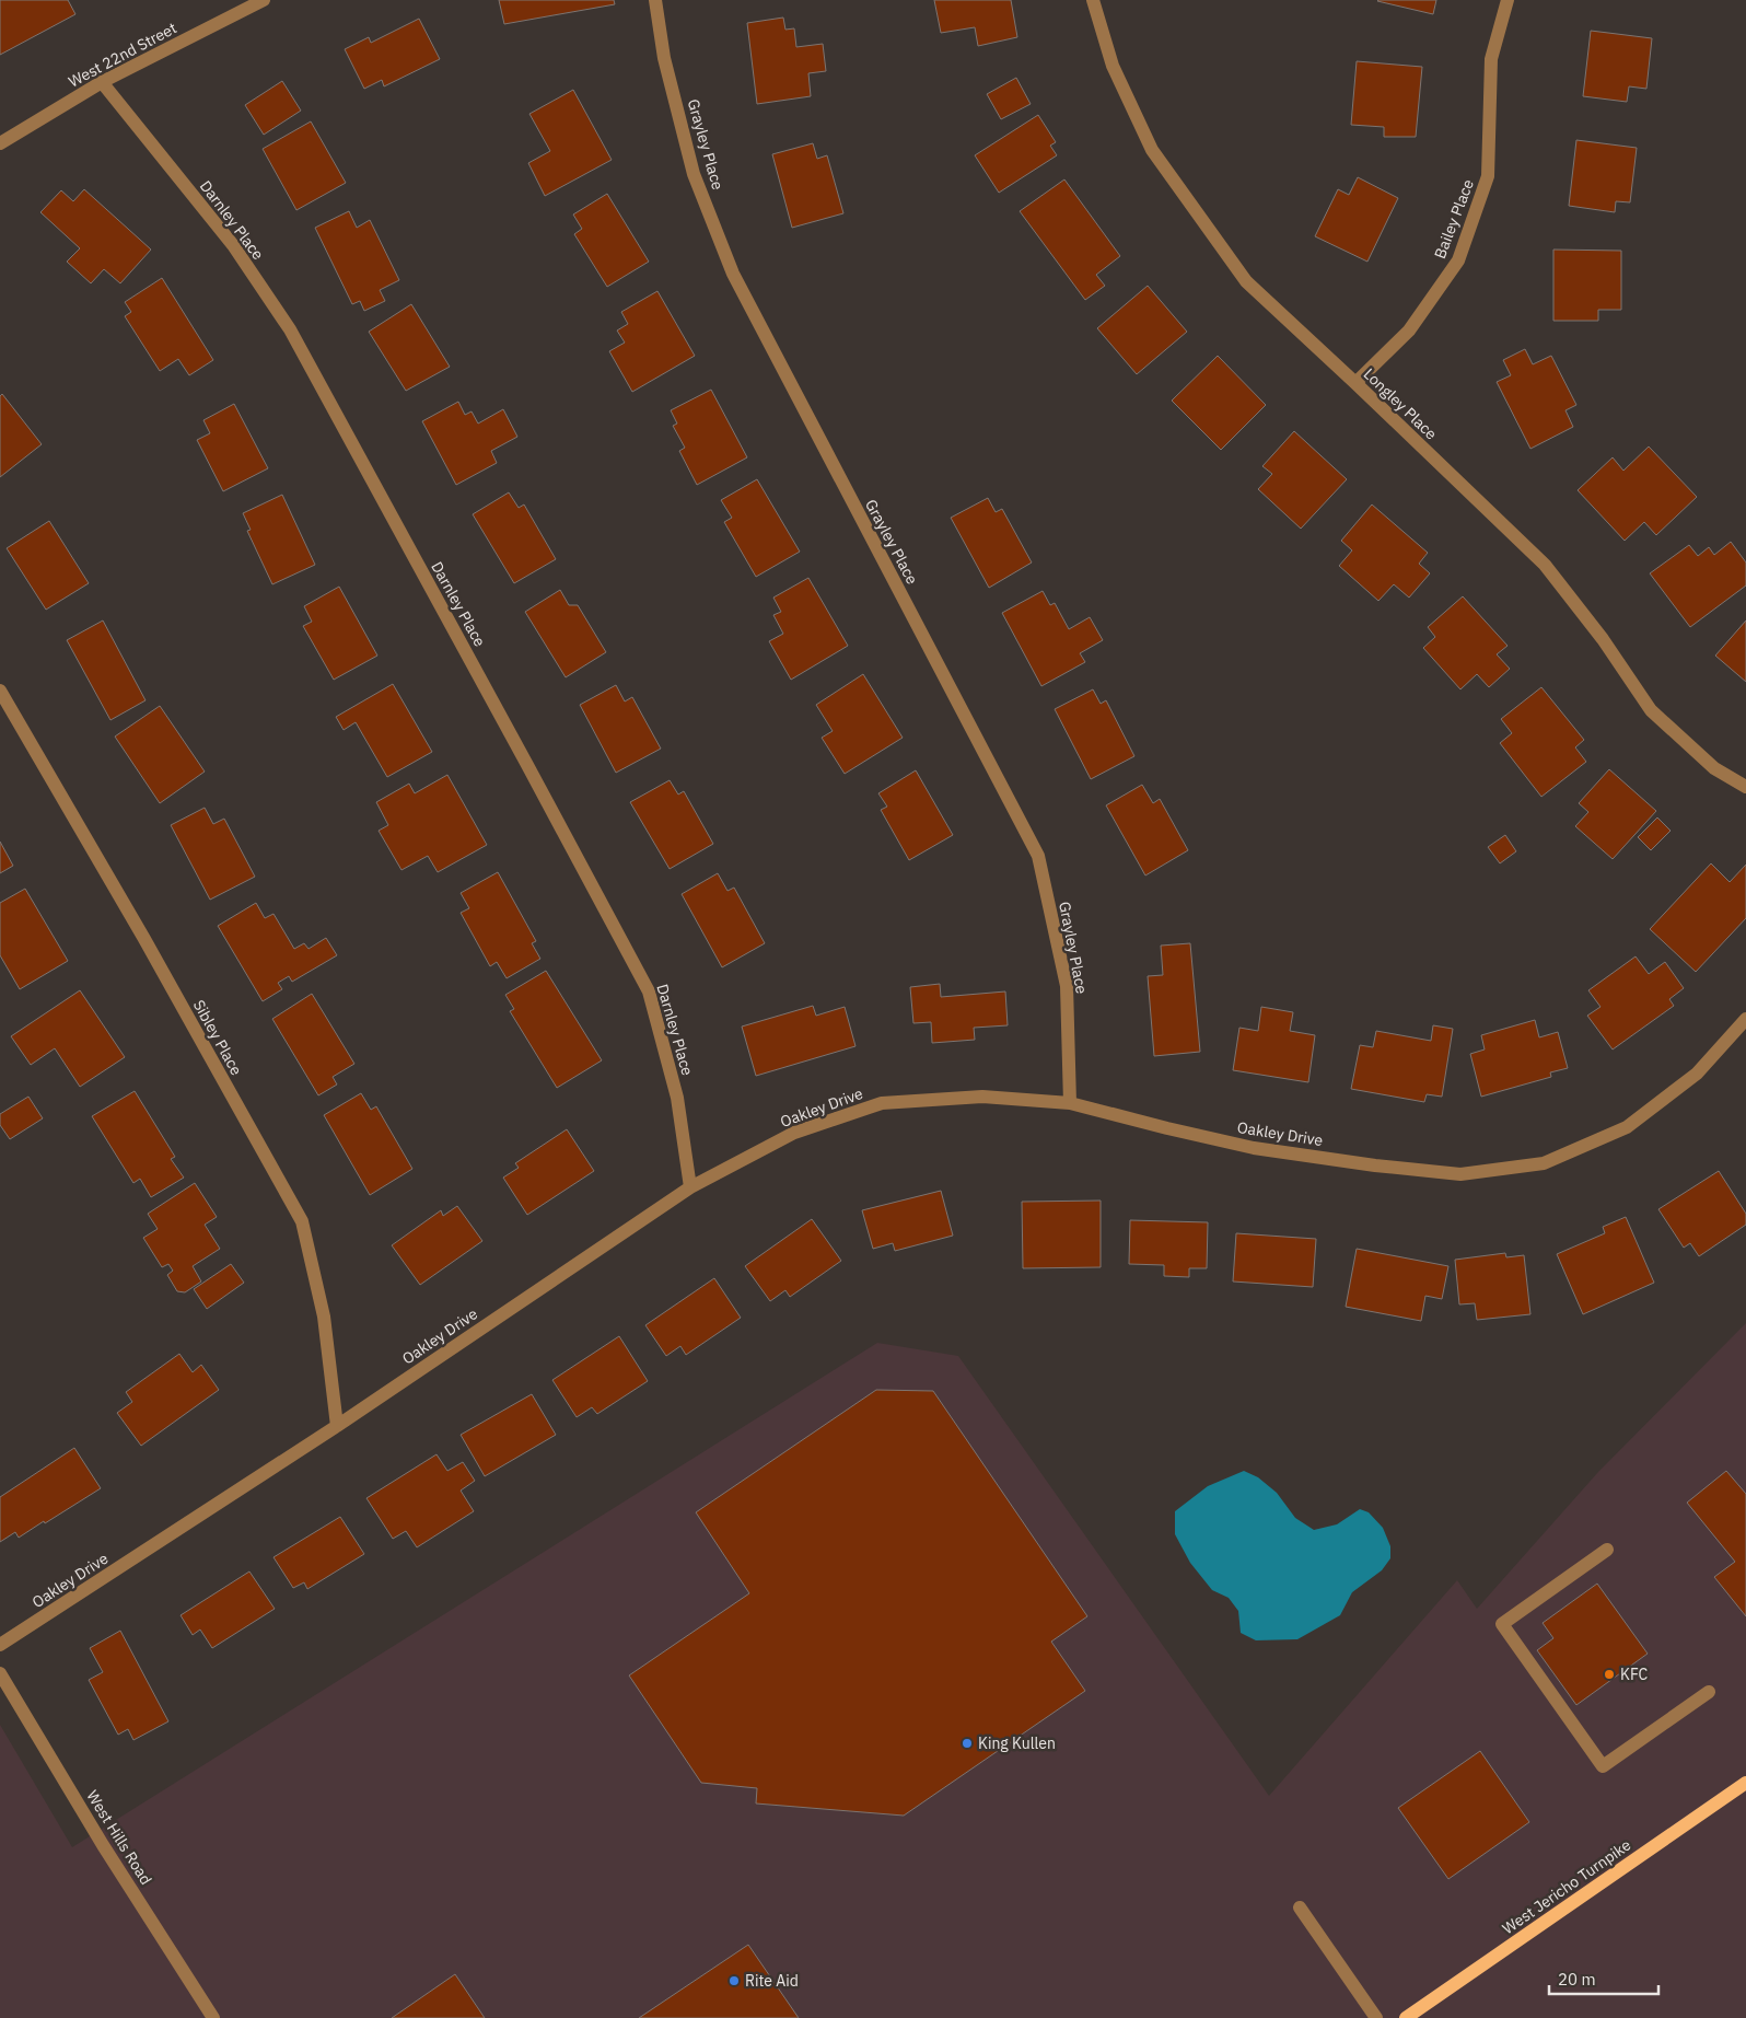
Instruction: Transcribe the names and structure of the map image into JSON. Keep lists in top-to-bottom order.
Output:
{
  "streets": {
    "main road": ["West Jericho Turnpike"],
    "street": [
      "West 22nd Street",
      "Grayley Place",
      "Bailey Place",
      "Darnley Place",
      "Longley Place",
      "Sibley Place",
      "Oakley Drive",
      "West Hills Road"
    ]
  },
  "crossings": [
    ["West 22nd Street", "Darnley Place"],
    ["Grayley Place", "Oakley Drive"],
    ["Bailey Place", "Longley Place"],
    ["Darnley Place", "Oakley Drive"],
    ["Sibley Place", "Oakley Drive"]
  ],
  "places": ["KFC", "King Kullen", "Rite Aid"],
  "scale_bar": "20 m"
}
